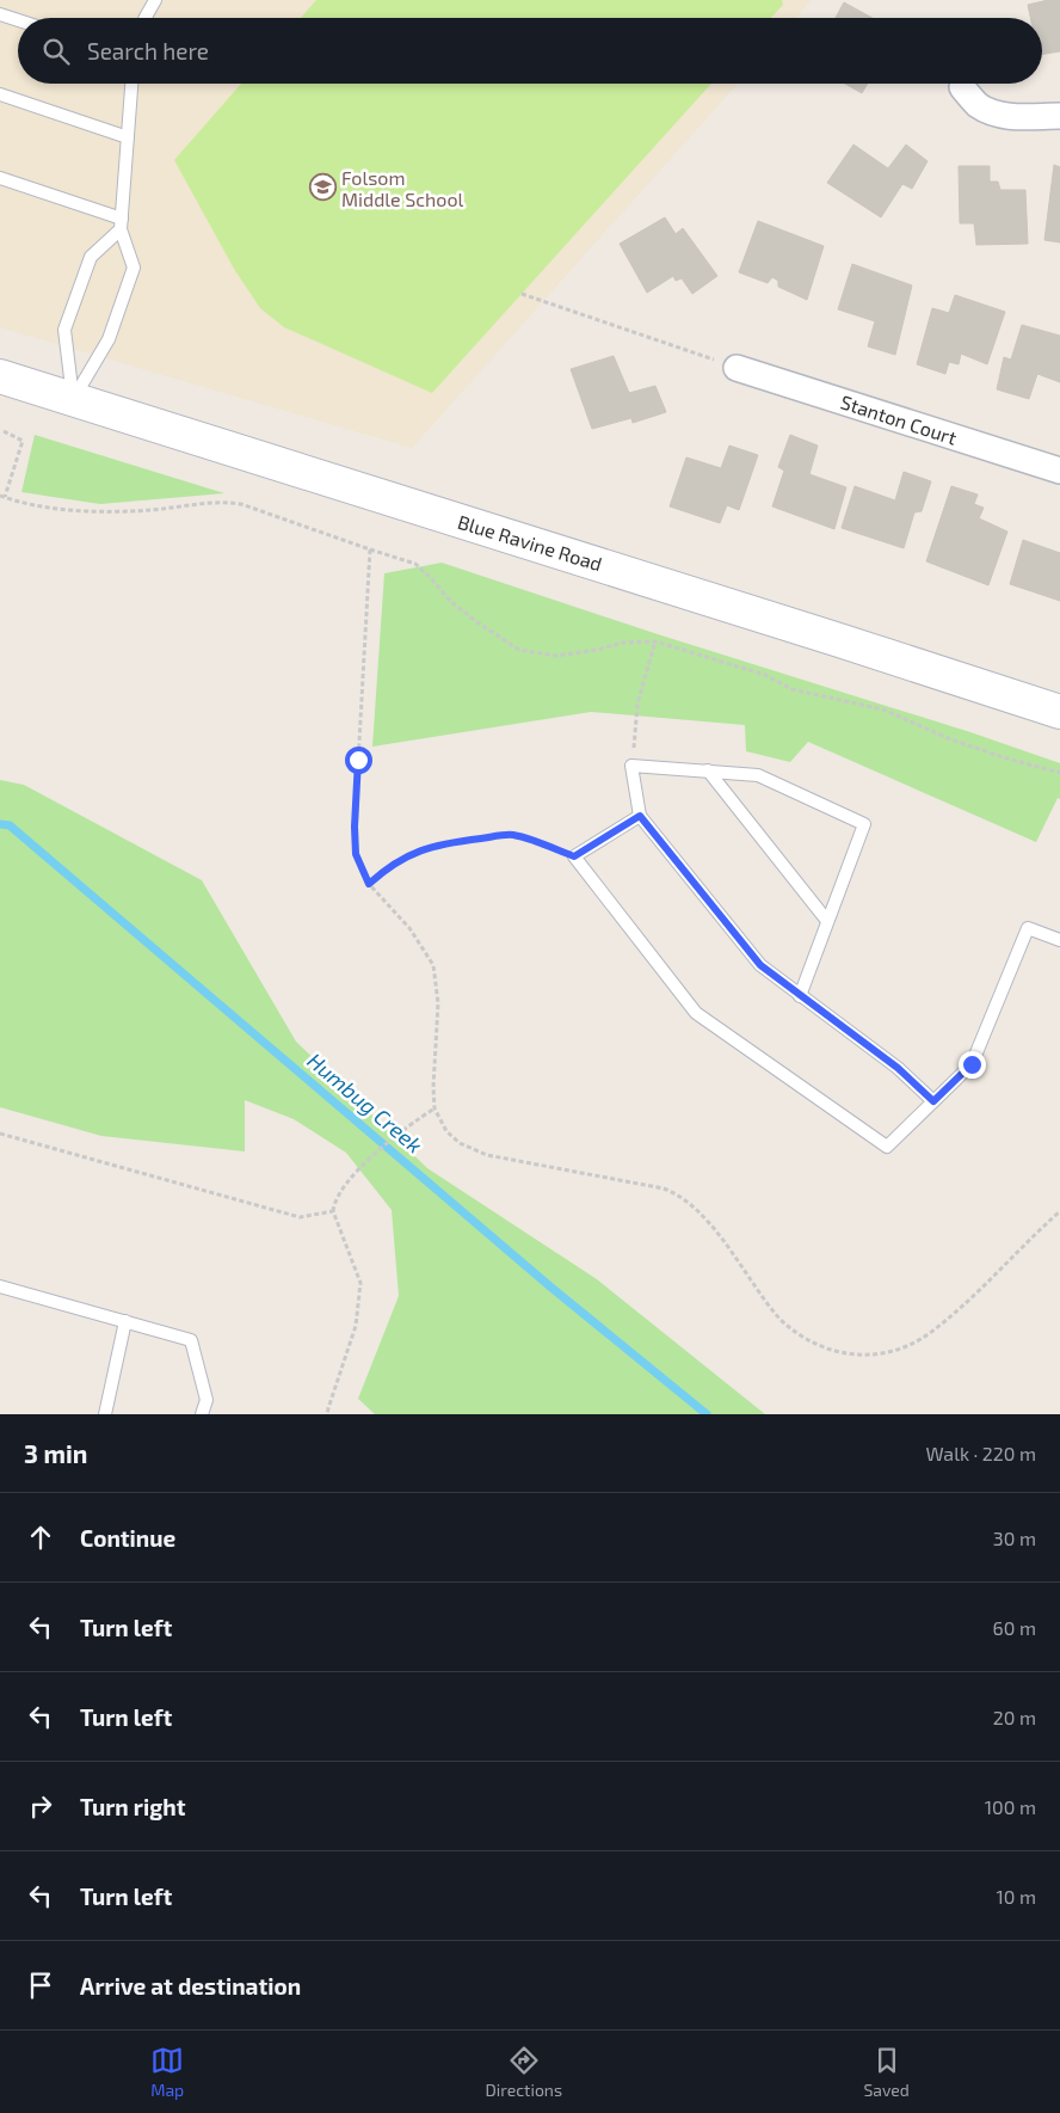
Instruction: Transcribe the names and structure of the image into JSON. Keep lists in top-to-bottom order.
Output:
{
  "streets": {
    "main road": ["Blue Ravine Road"],
    "street": ["Stanton Court"]
  },
  "water": ["Humbug Creek"],
  "places": {
    "school or university": ["Folsom Middle School"]
  },
  "page": {
    "search": "Search here",
    "heading": ["3 min", "Walk · 220 m"],
    "list": [
      ["Continue", "30 m"],
      ["Turn left", "60 m"],
      ["Turn left", "20 m"],
      ["Turn right", "100 m"],
      ["Turn left", "10 m"],
      "Arrive at destination"
    ],
    "nav": ["Map", "Directions", "Saved"]
  }
}
